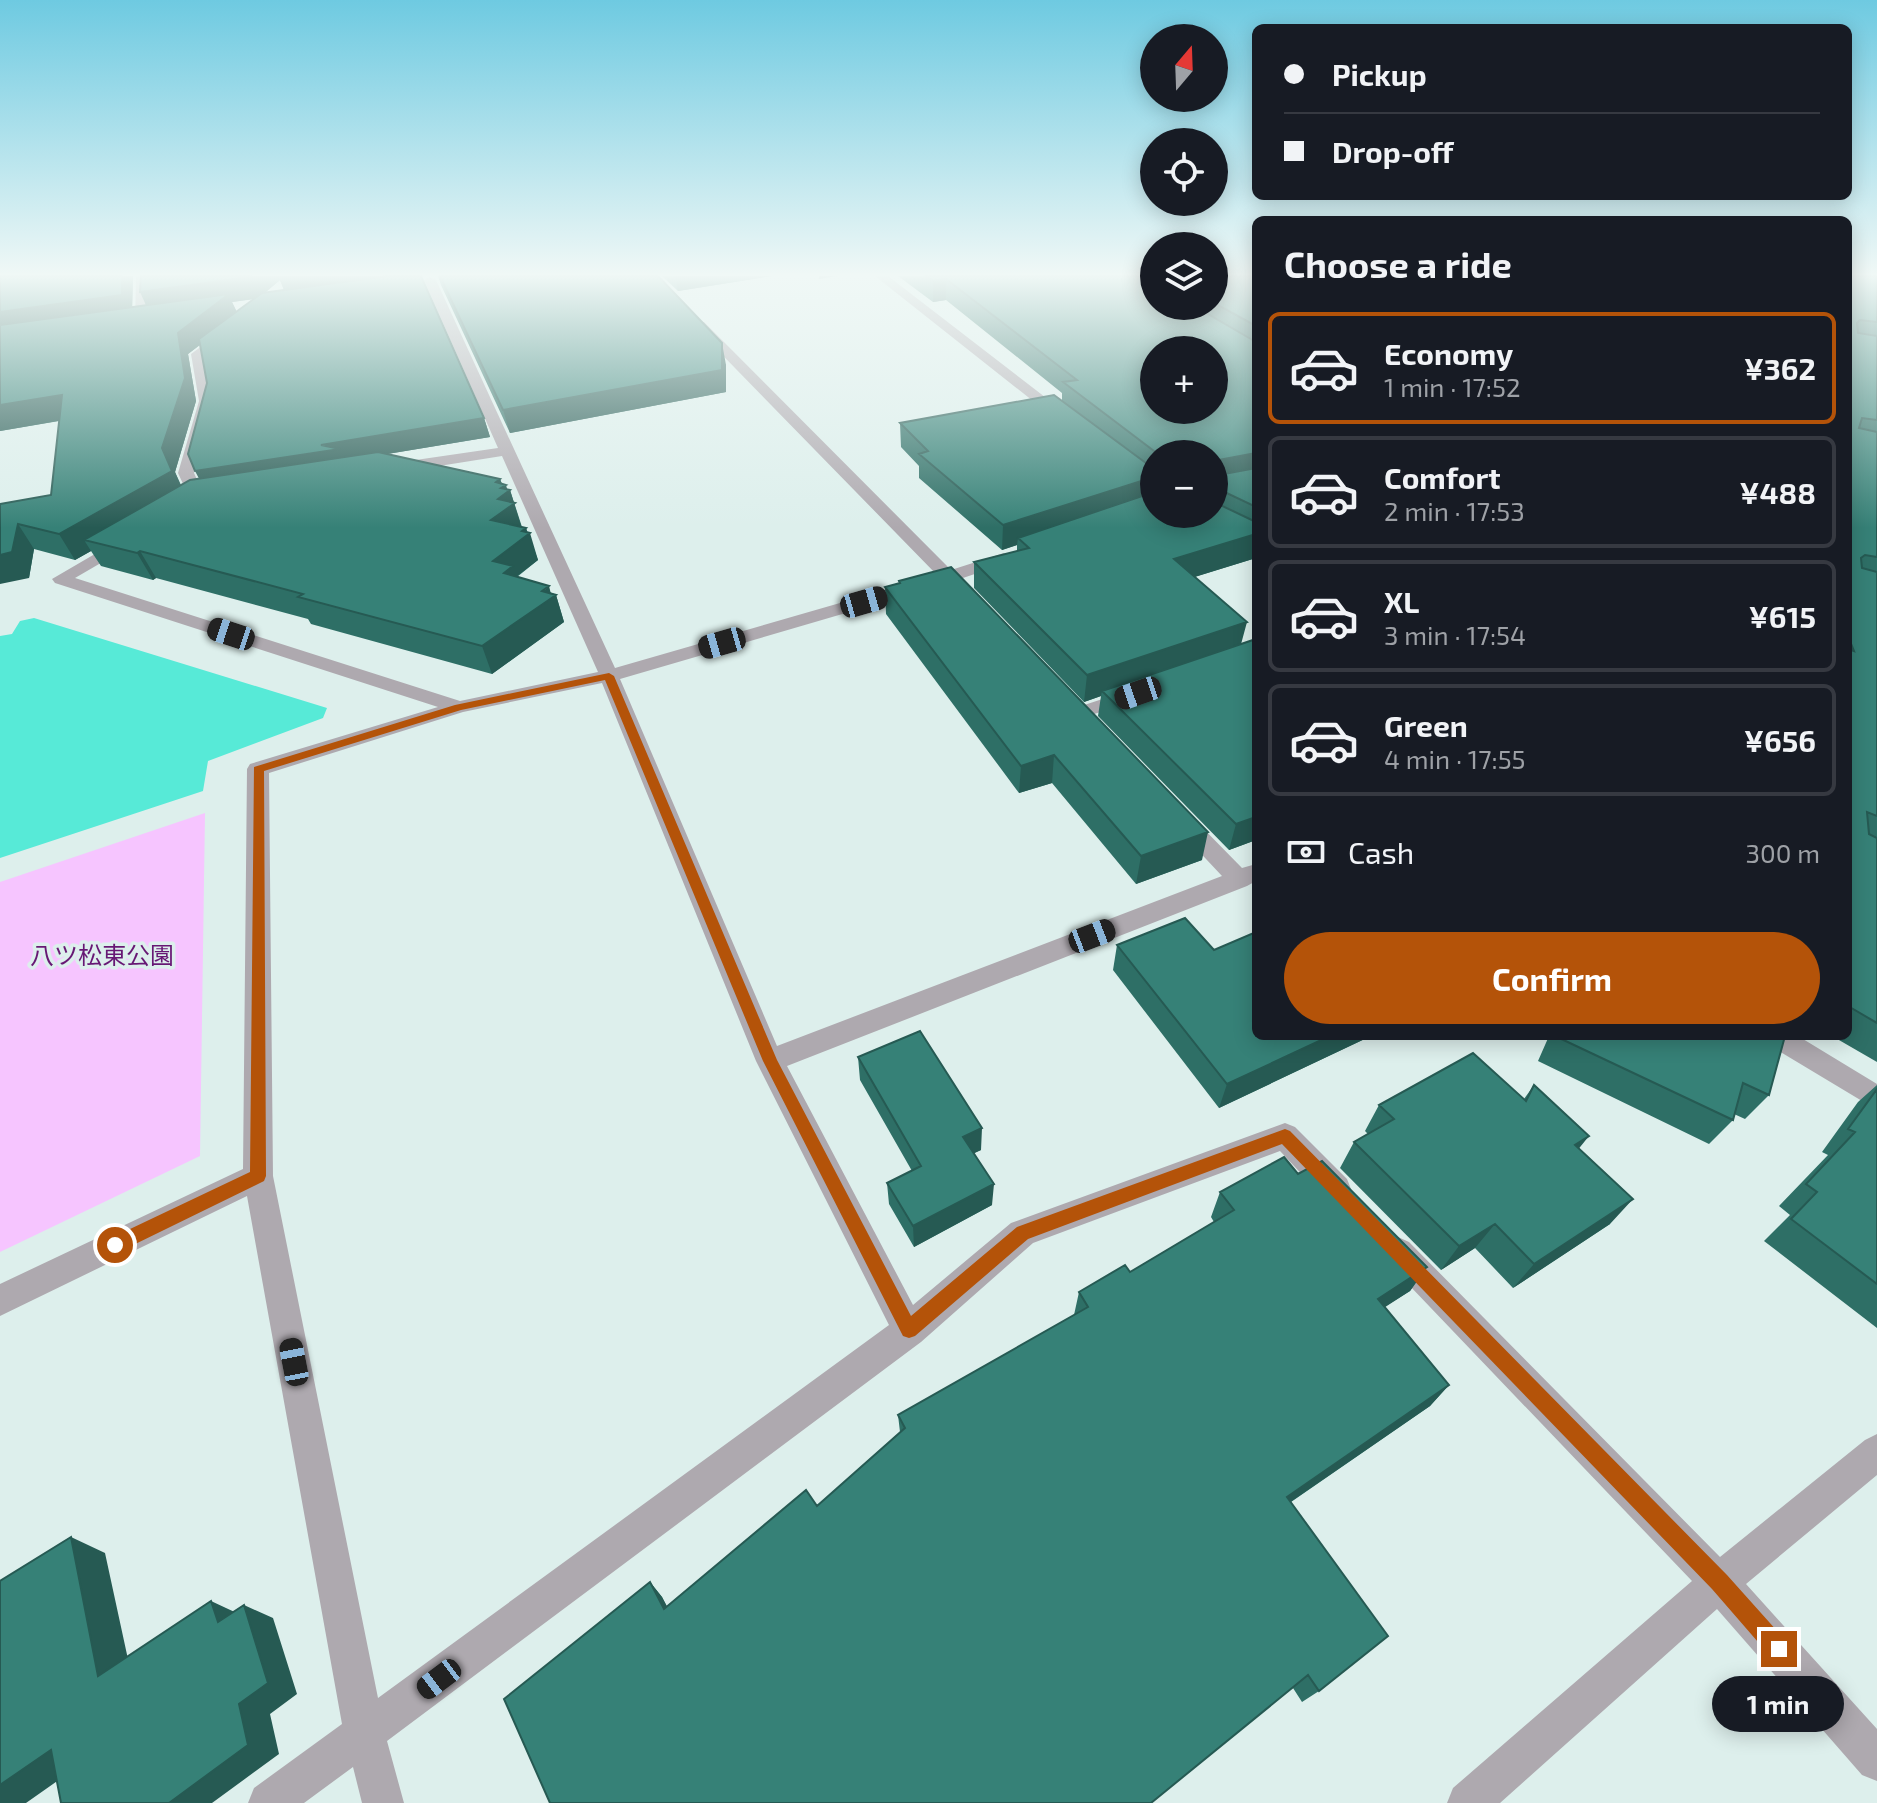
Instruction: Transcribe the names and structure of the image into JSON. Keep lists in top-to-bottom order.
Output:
{
  "parks": ["八ツ松東公園"],
  "north": "top",
  "page": {
    "map_buttons": ["+", "−"],
    "banner": ["Pickup", "Drop-off"],
    "heading": "Choose a ride",
    "list": [
      {
        "name": "Economy",
        "note": "1 min · 17:52",
        "value": "¥362"
      },
      {
        "name": "Comfort",
        "note": "2 min · 17:53",
        "value": "¥488"
      },
      {
        "name": "XL",
        "note": "3 min · 17:54",
        "value": "¥615"
      },
      {
        "name": "Green",
        "note": "4 min · 17:55",
        "value": "¥656"
      }
    ],
    "pay": ["Cash", "300 m"],
    "buttons": "Confirm",
    "bubble": "1 min"
  }
}
